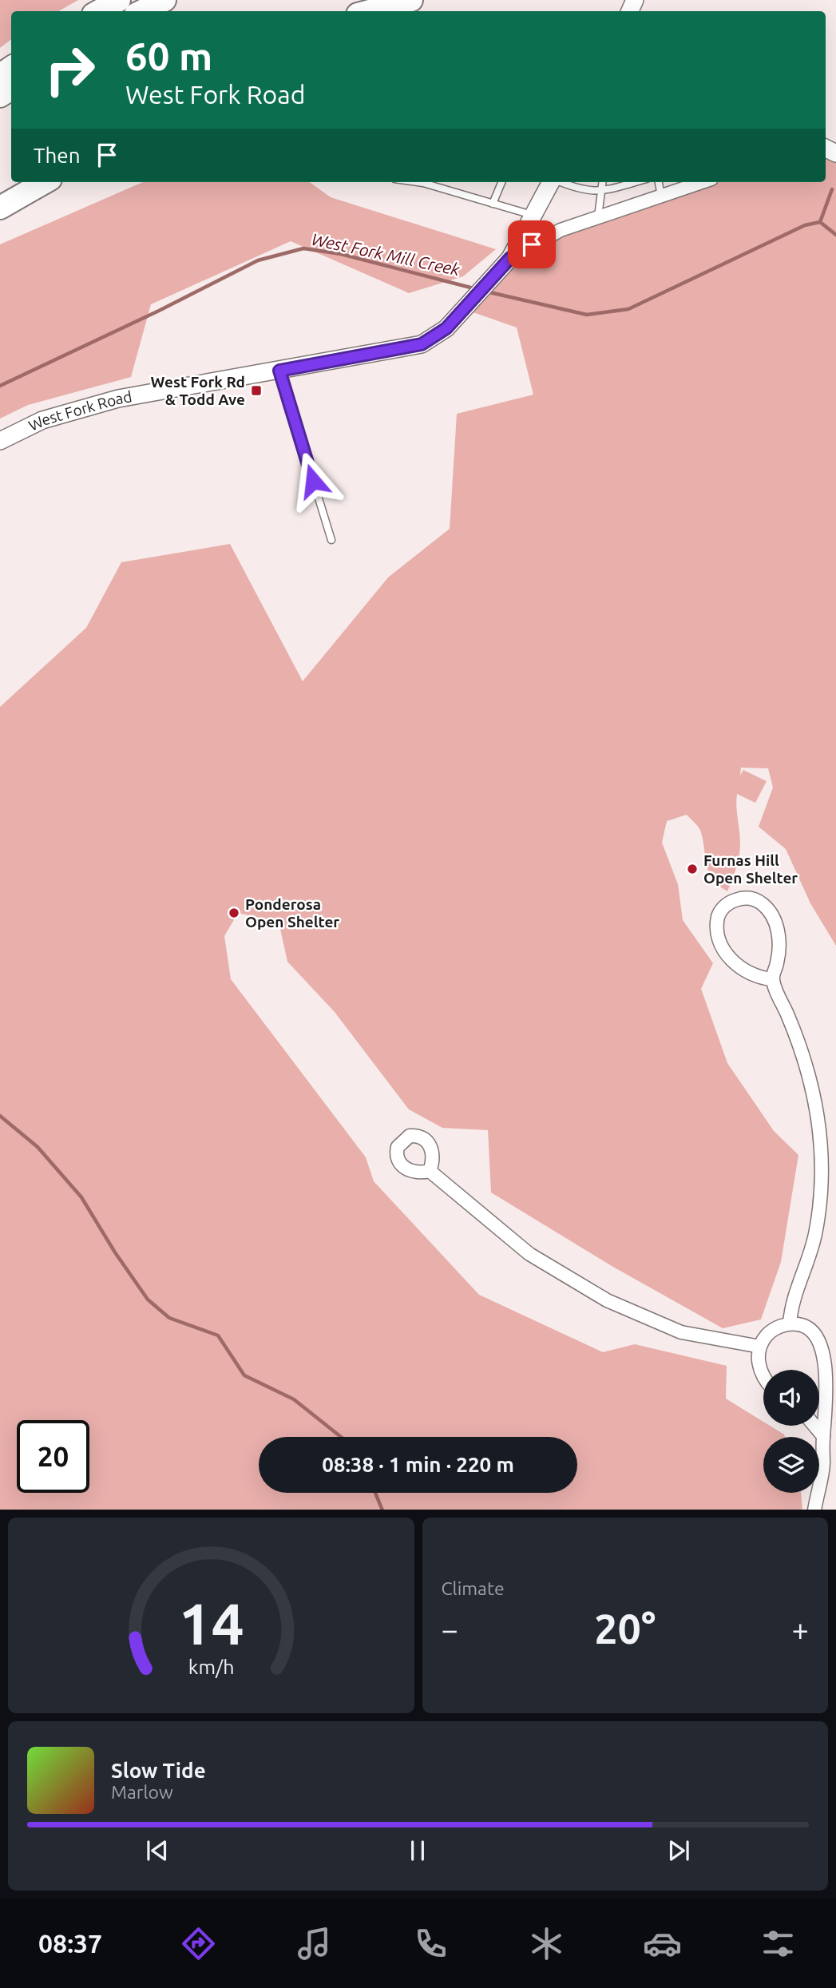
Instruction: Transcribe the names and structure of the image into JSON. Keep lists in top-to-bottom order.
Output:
{
  "streets": {
    "street": ["West Fork Road"]
  },
  "water": ["West Fork Mill Creek"],
  "places": {
    "transit": ["West Fork Rd & Todd Ave"],
    "other": ["Furnas Hill Open Shelter", "Ponderosa Open Shelter"]
  },
  "page": {
    "turn": ["60 m", "West Fork Road"],
    "then": "Then",
    "limit": "20",
    "trip": "08:38 · 1 min · 220 m",
    "tile": "Climate",
    "heat": ["−", "20°", "+"],
    "song": ["Slow Tide", "Marlow"],
    "tabs": "08:37",
    "gauge": ["14", "km/h"]
  }
}
